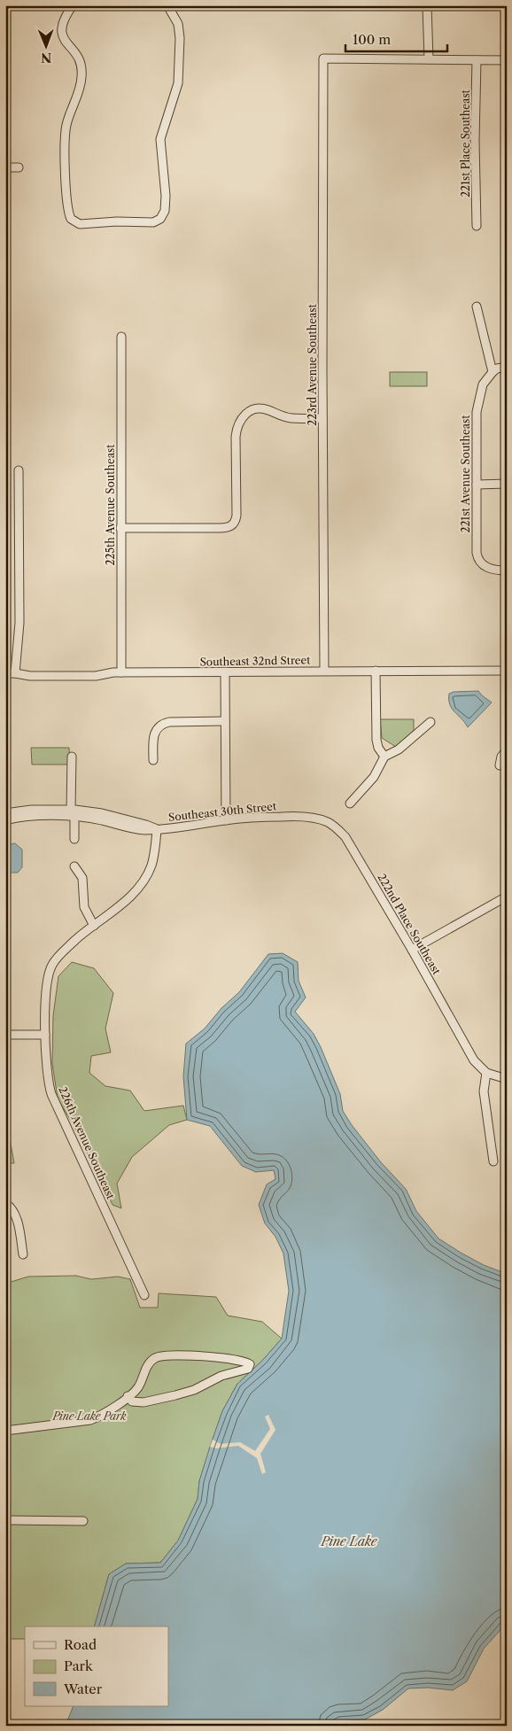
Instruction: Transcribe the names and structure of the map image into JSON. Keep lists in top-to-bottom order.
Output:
{
  "streets": {
    "street": [
      "221st Place Southeast",
      "223rd Avenue Southeast",
      "221st Avenue Southeast",
      "225th Avenue Southeast",
      "Southeast 32nd Street",
      "Southeast 30th Street",
      "222nd Place Southeast",
      "226th Avenue Southeast"
    ]
  },
  "crossings": [
    ["223rd Avenue Southeast", "Southeast 32nd Street"],
    ["225th Avenue Southeast", "Southeast 32nd Street"],
    ["Southeast 30th Street", "222nd Place Southeast"]
  ],
  "water": ["Pine Lake"],
  "parks": ["Pine Lake Park"],
  "legend": ["Road", "Park", "Water"],
  "scale_bar": "100 m",
  "north": "bottom"
}
